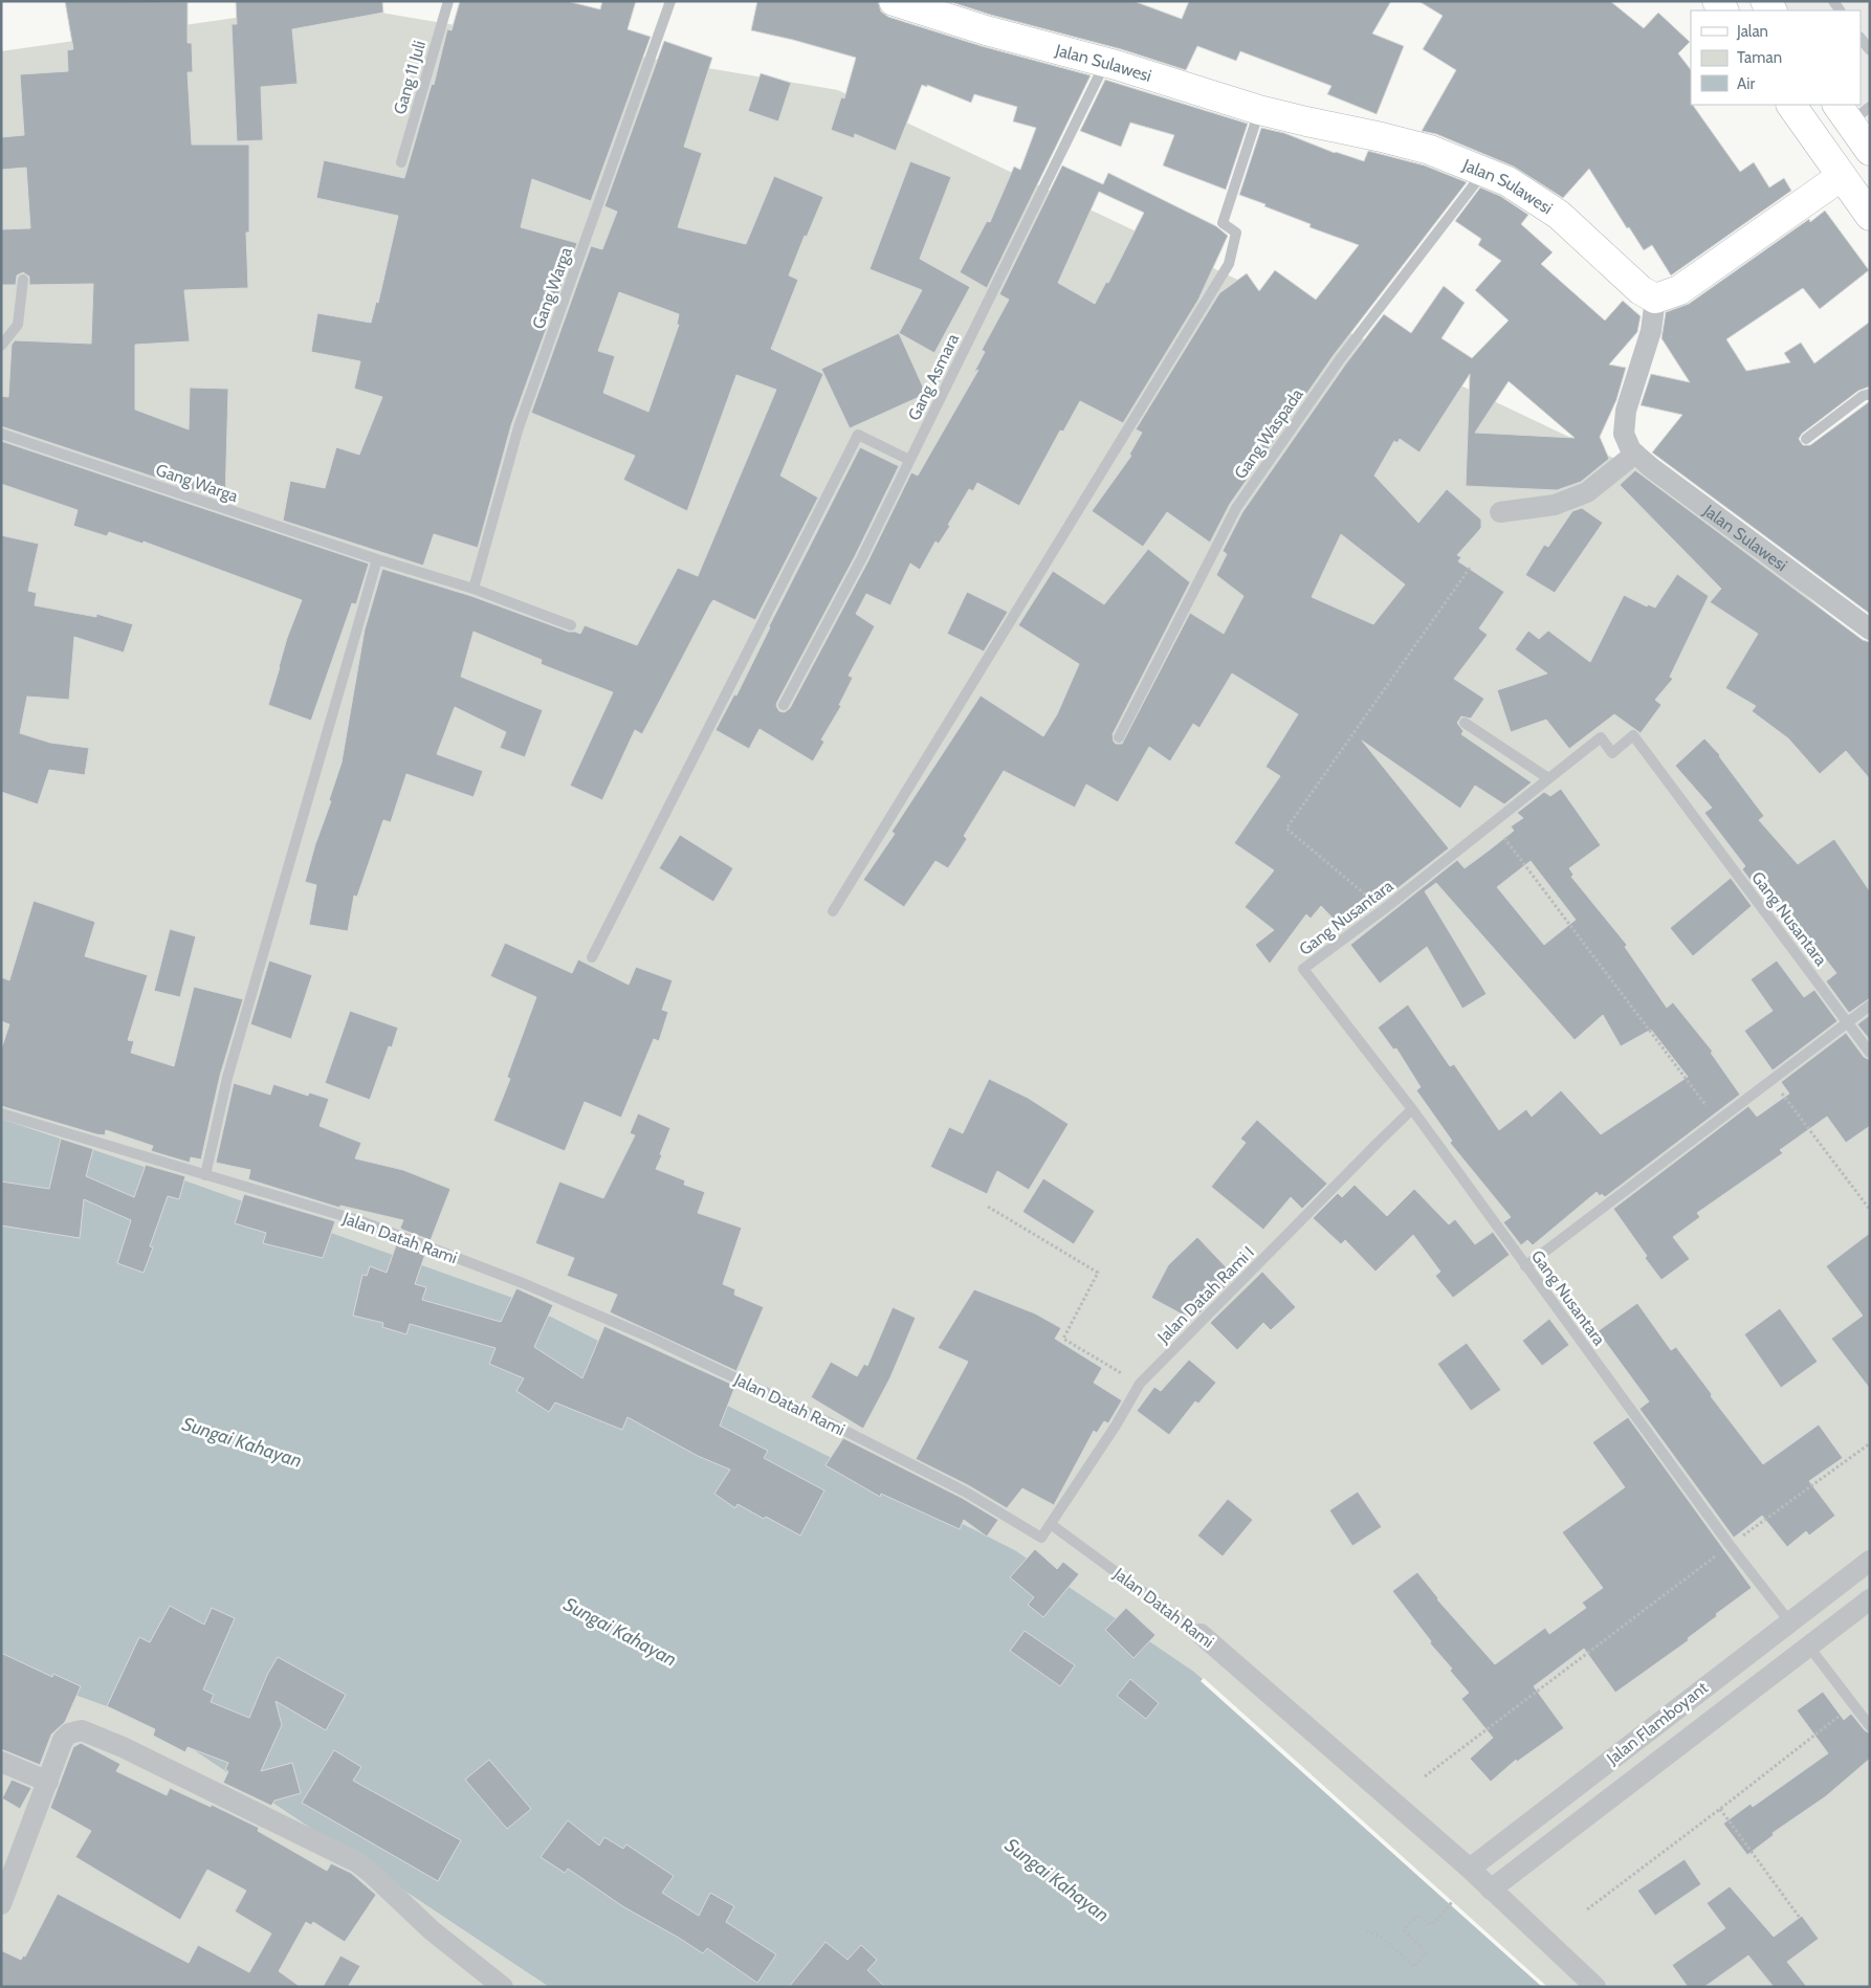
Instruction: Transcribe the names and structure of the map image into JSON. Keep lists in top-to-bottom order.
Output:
{
  "streets": {
    "street": ["Jalan Sulawesi", "Jalan Datah Rami", "Jalan Flamboyant"],
    "lane": [
      "Gang 11 Juli",
      "Gang Warga",
      "Gang Asmara",
      "Gang Waspada",
      "Gang Nusantara",
      "Jalan Datah Rami I"
    ]
  },
  "crossings": [
    ["Jalan Sulawesi", "Gang Asmara"],
    ["Jalan Sulawesi", "Gang Waspada"],
    ["Gang Nusantara", "Jalan Datah Rami I"],
    ["Gang Nusantara", "Jalan Flamboyant"],
    ["Jalan Datah Rami", "Jalan Datah Rami I"],
    ["Jalan Datah Rami", "Jalan Flamboyant"]
  ],
  "water": ["Sungai Kahayan"],
  "legend": ["Jalan", "Taman", "Air"]
}
